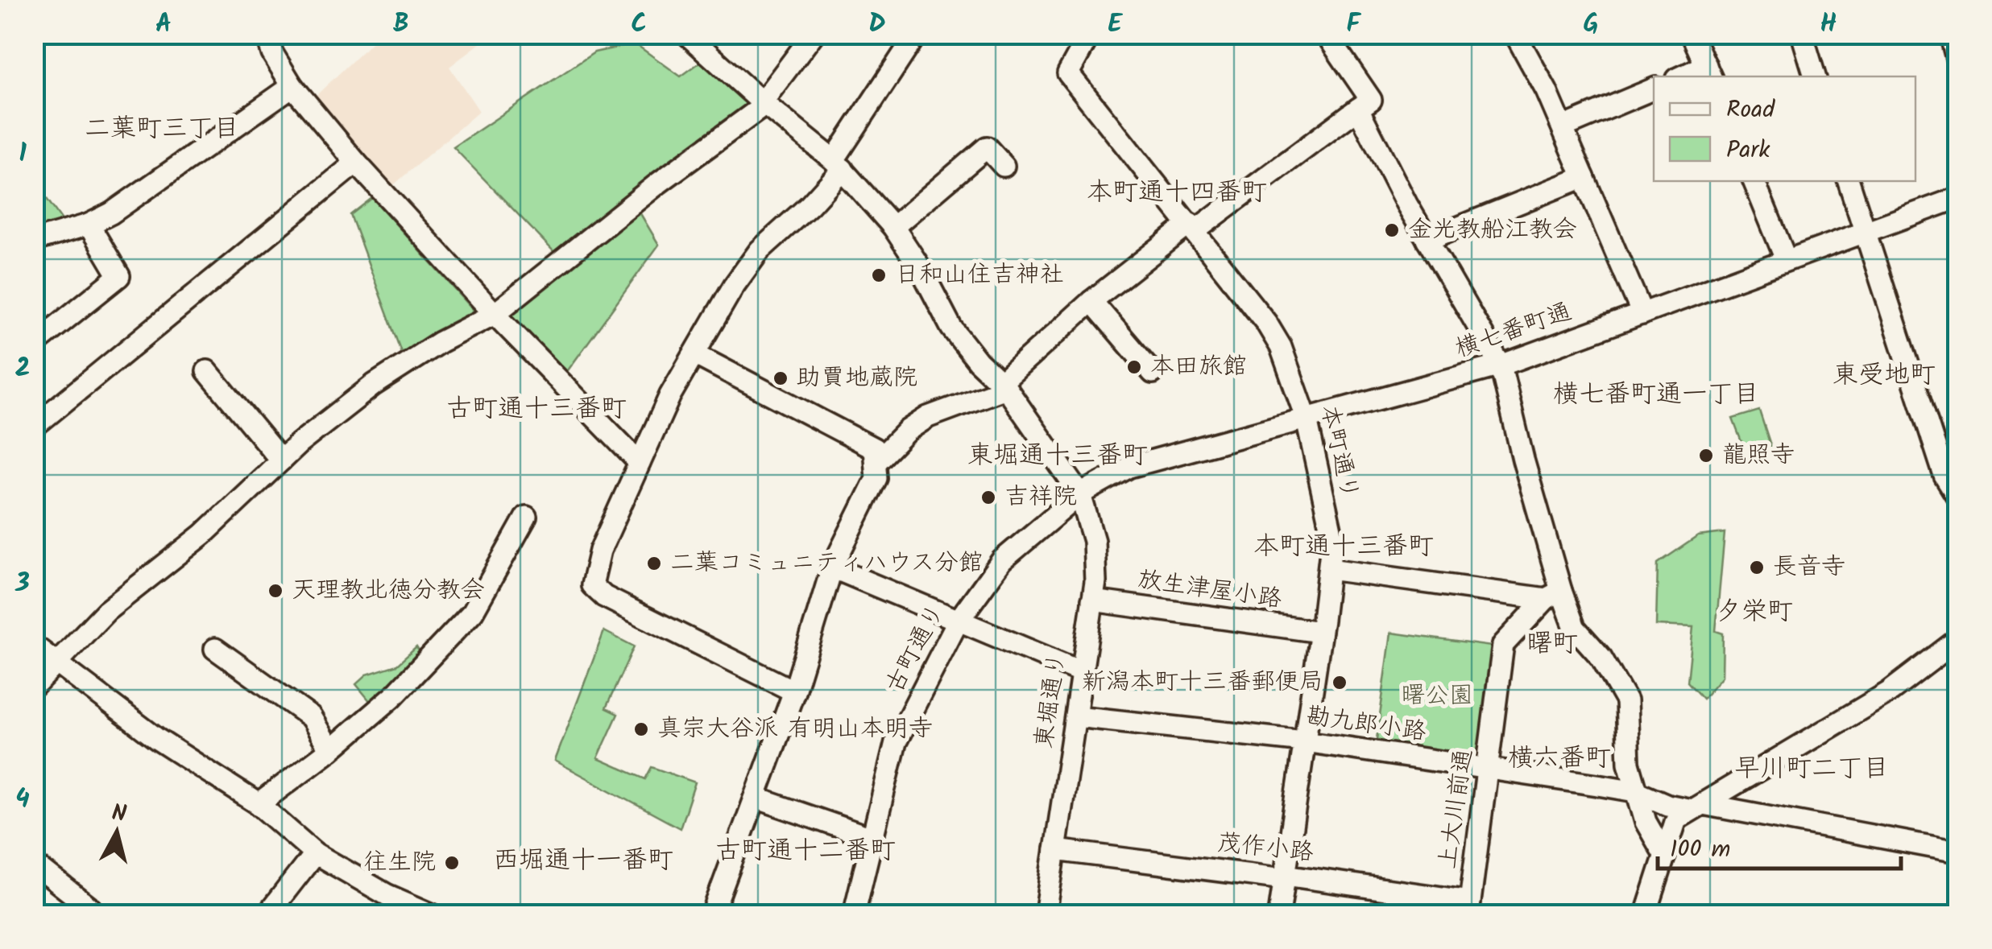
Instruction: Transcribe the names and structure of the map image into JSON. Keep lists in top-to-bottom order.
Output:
{
  "streets": {
    "street": [
      "横七番町通",
      "本町通り",
      "放生津屋小路",
      "古町通り",
      "東堀通り",
      "勘九郎小路",
      "上大川前通",
      "茂作小路"
    ]
  },
  "crossings": [
    ["横七番町通", "本町通り"],
    ["横七番町通", "古町通り"],
    ["横七番町通", "東堀通り"],
    ["本町通り", "放生津屋小路"],
    ["本町通り", "勘九郎小路"],
    ["本町通り", "茂作小路"],
    ["放生津屋小路", "東堀通り"],
    ["古町通り", "東堀通り"],
    ["東堀通り", "勘九郎小路"],
    ["東堀通り", "茂作小路"],
    ["勘九郎小路", "上大川前通"],
    ["上大川前通", "茂作小路"]
  ],
  "districts": [
    "二葉町三丁目",
    "本町通十四番町",
    "東受地町",
    "横七番町通一丁目",
    "古町通十三番町",
    "東堀通十三番町",
    "本町通十三番町",
    "夕栄町",
    "曙町",
    "横六番町",
    "早川町二丁目",
    "古町通十二番町",
    "西堀通十一番町"
  ],
  "parks": ["曙公園"],
  "places": [
    "金光教船江教会",
    "日和山住吉神社",
    "本田旅館",
    "助賈地蔵院",
    "龍照寺",
    "吉祥院",
    "二葉コミュニティハウス分館",
    "長音寺",
    "天理教北徳分教会",
    "新潟本町十三番郵便局",
    "真宗大谷派 有明山本明寺",
    "往生院"
  ],
  "legend": ["Road", "Park"],
  "scale_bar": "100 m",
  "north": "top",
  "grid": {
    "columns": [
      "A",
      "B",
      "C",
      "D",
      "E",
      "F",
      "G",
      "H"
    ],
    "rows": [
      "1",
      "2",
      "3",
      "4"
    ]
  }
}
